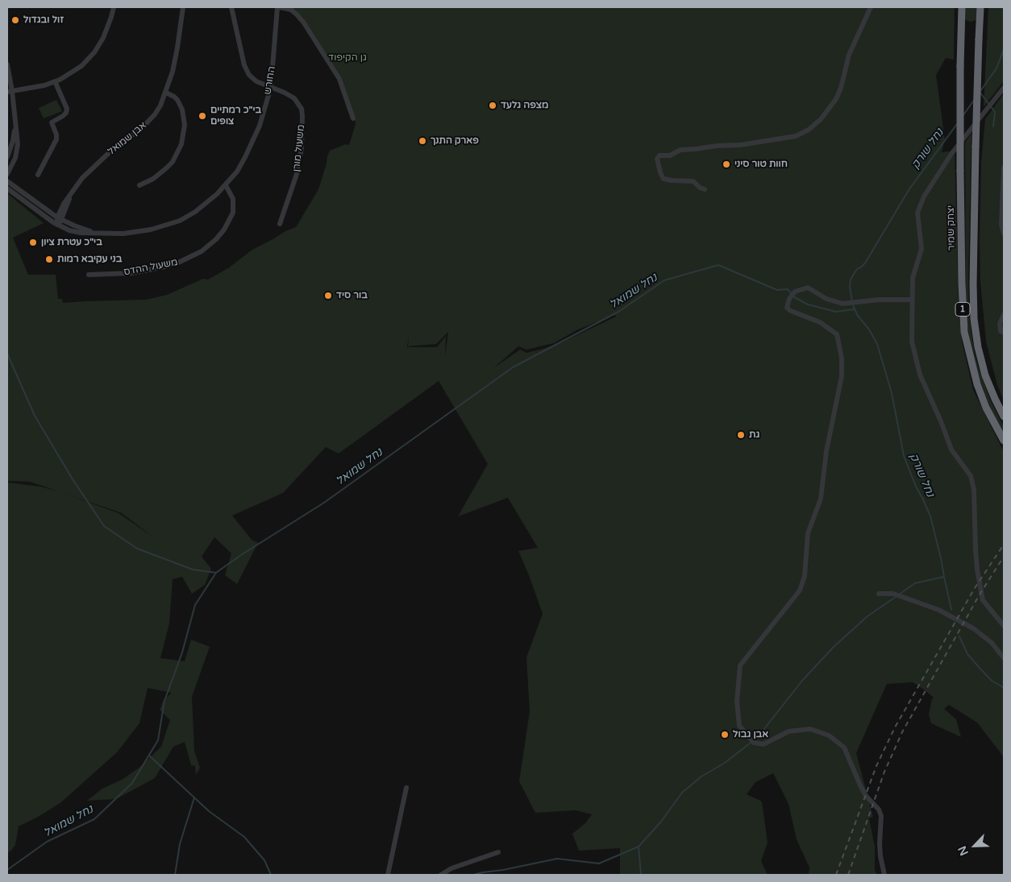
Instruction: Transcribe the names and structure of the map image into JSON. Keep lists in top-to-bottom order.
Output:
{
  "streets": {
    "highway": ["יצחק שמיר", "1"],
    "street": [
      "החורש",
      "אבן שמואל",
      "משעול מורן",
      "משעול ההדס"
    ]
  },
  "crossings": [
    ["החורש", "משעול מורן"],
    ["החורש", "משעול ההדס"]
  ],
  "water": ["נחל שורק", "נחל שמואל"],
  "parks": ["גן הקיפוד"],
  "places": [
    "זול ובגדול",
    "מצפה גלעד",
    "בי\"כ רמתיים צופים",
    "פארק התנך",
    "חוות טור סיני",
    "בי\"כ עטרת ציון",
    "בני עקיבא רמות",
    "בור סיד",
    "גת",
    "אבן גבול"
  ],
  "north": "bottom left"
}
